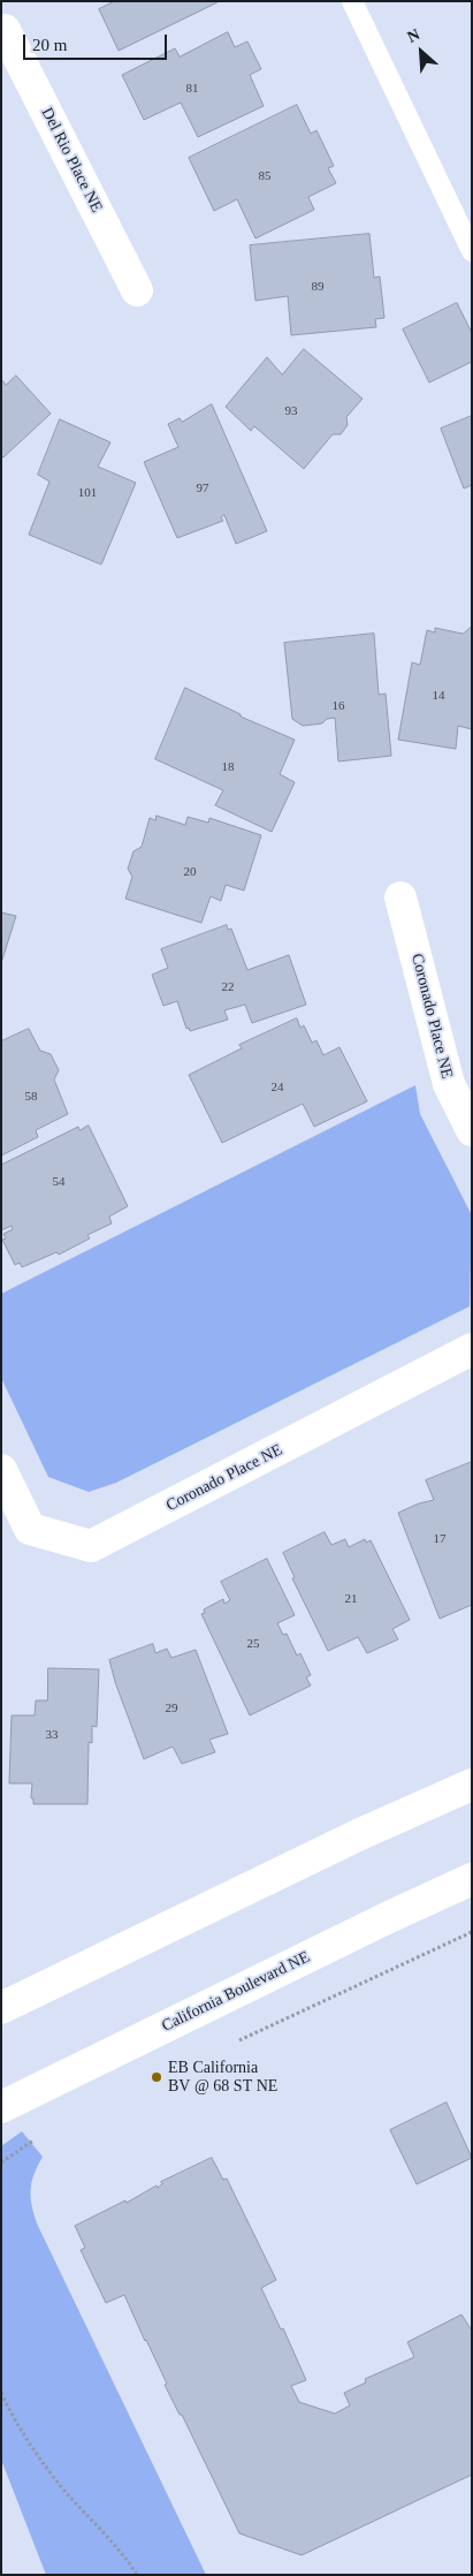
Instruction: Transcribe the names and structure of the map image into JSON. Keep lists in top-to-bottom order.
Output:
{
  "streets": {
    "street": ["Del Rio Place NE", "Coronado Place NE", "California Boulevard NE"]
  },
  "places": ["EB California BV @ 68 ST NE"],
  "house_numbers": [
    "81",
    "85",
    "89",
    "93",
    "97",
    "101",
    "14",
    "16",
    "18",
    "20",
    "22",
    "24",
    "58",
    "54",
    "17",
    "21",
    "25",
    "29",
    "33"
  ],
  "scale_bar": "20 m",
  "north": "top left"
}
